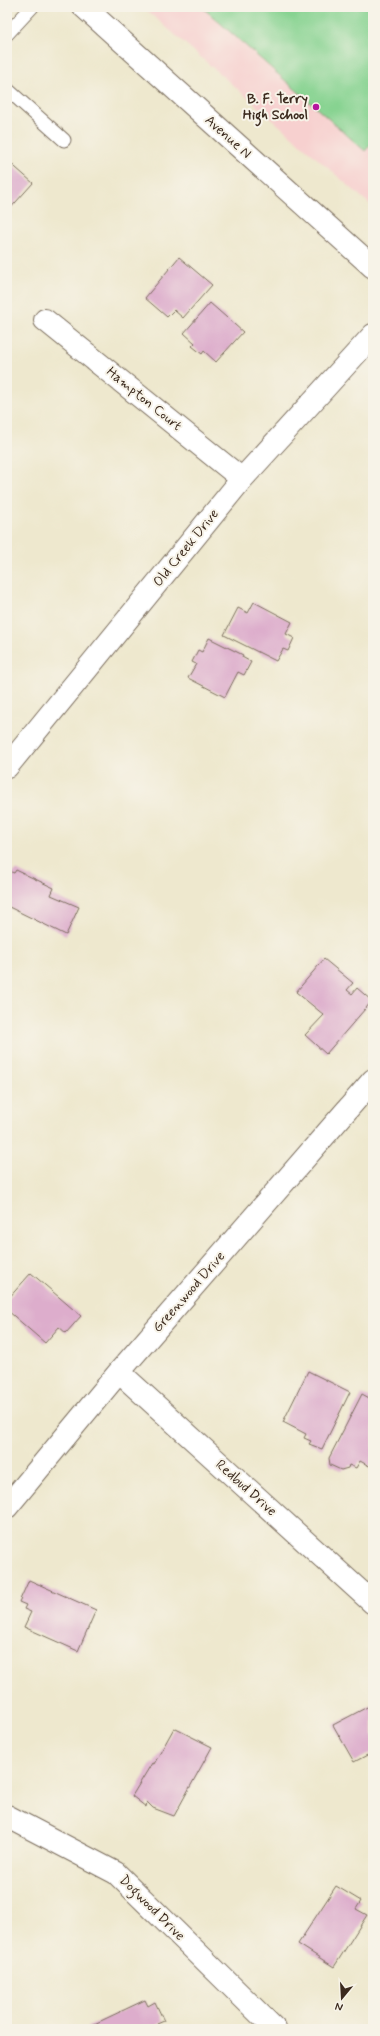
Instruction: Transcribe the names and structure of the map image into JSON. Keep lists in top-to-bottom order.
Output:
{
  "streets": {
    "street": [
      "Avenue N",
      "Hampton Court",
      "Old Creek Drive",
      "Greenwood Drive",
      "Redbud Drive",
      "Dogwood Drive"
    ]
  },
  "crossings": [
    ["Hampton Court", "Old Creek Drive"],
    ["Greenwood Drive", "Redbud Drive"]
  ],
  "places": ["B. F. Terry High School"],
  "north": "bottom"
}
